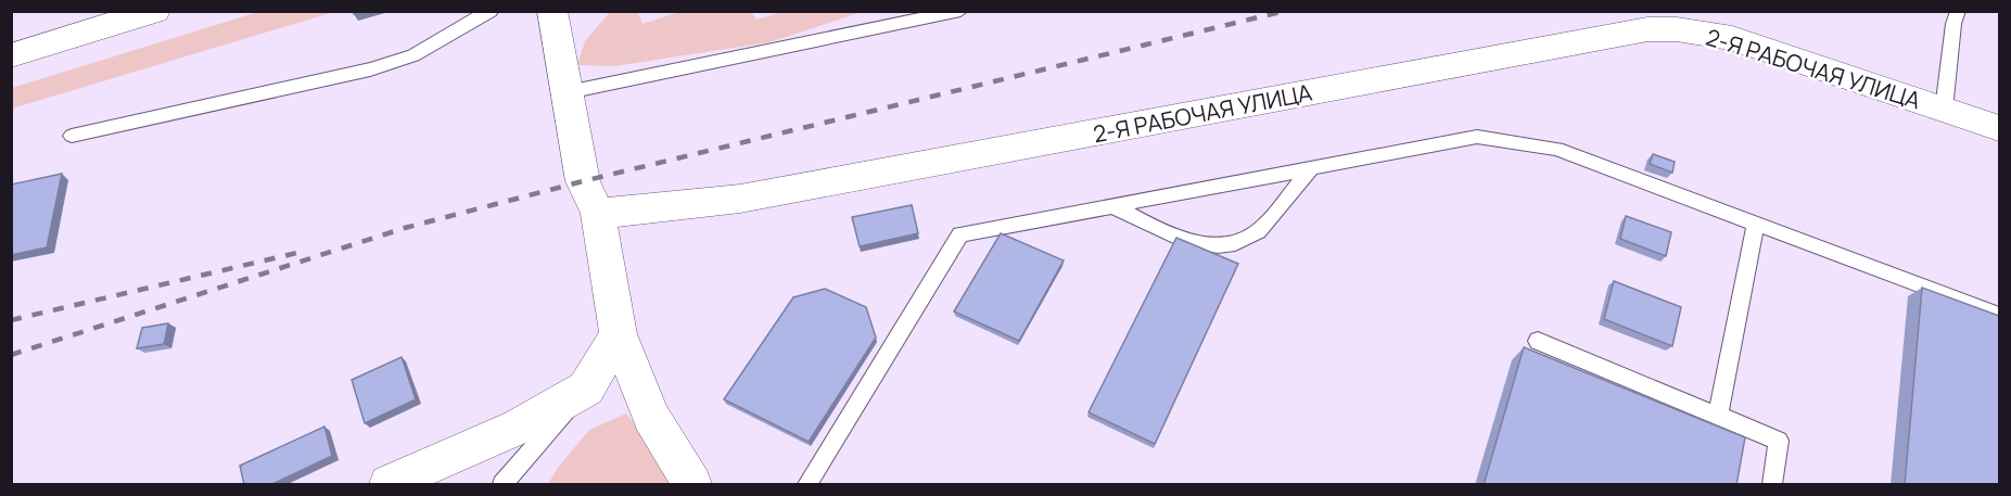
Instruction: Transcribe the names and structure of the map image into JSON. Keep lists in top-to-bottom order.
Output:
{
  "streets": {
    "main road": ["2-Я РАБОЧАЯ УЛИЦА"]
  }
}
